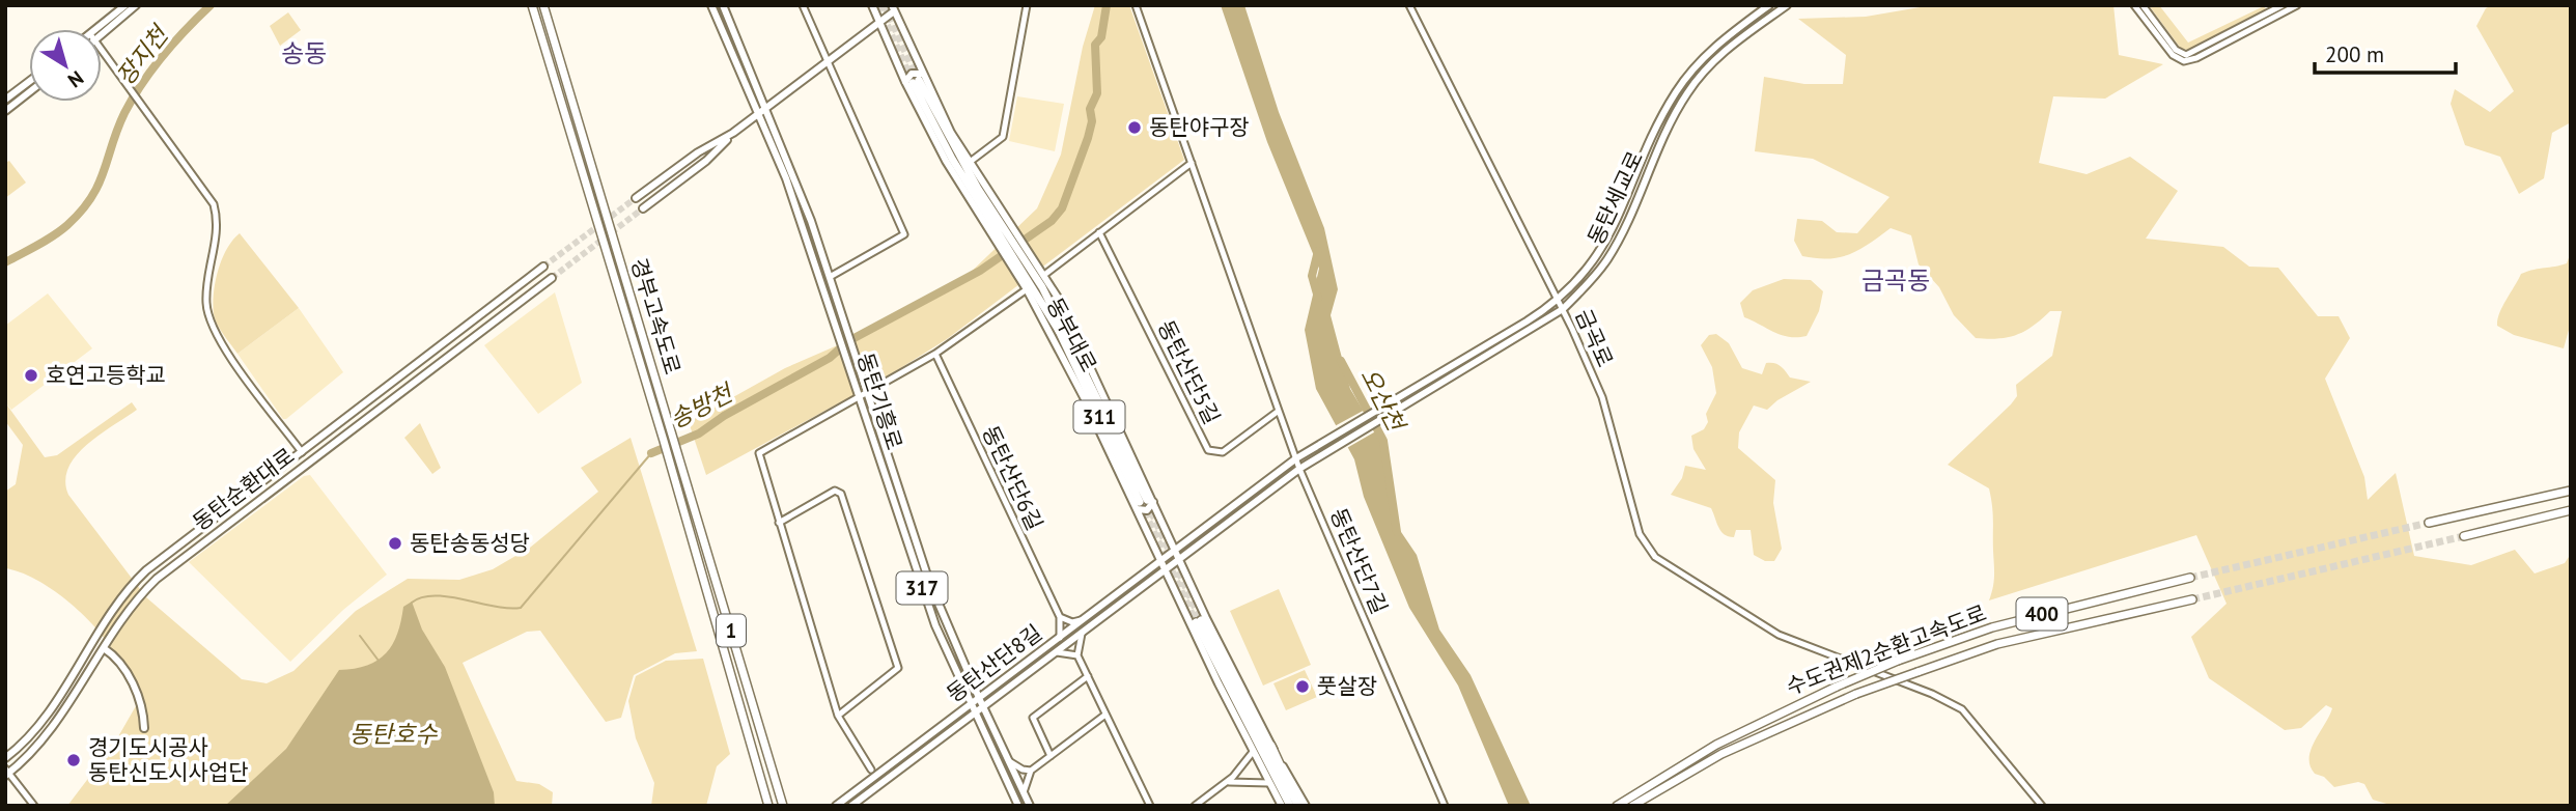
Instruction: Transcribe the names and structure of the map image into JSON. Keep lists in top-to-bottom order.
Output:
{
  "streets": {
    "highway": [
      "경부고속도로",
      "동부대로",
      "311",
      "400",
      "1",
      "수도권제2순환고속도로"
    ],
    "main road": [
      "동탄세교로",
      "동탄기흥로",
      "동탄순환대로",
      "317",
      "동탄산단8길"
    ],
    "street": [
      "금곡로",
      "동탄산단5길",
      "동탄산단6길",
      "동탄산단7길"
    ]
  },
  "crossings": [
    ["동탄세교로", "금곡로"],
    ["동탄세교로", "동탄산단7길"],
    ["동부대로", "동탄산단8길"],
    ["동탄기흥로", "동탄산단8길"]
  ],
  "districts": ["송동", "금곡동"],
  "water": [
    "장지천",
    "오산천",
    "송방천",
    "동탄호수"
  ],
  "places": [
    "동탄야구장",
    "호연고등학교",
    "동탄송동성당",
    "풋살장",
    "경기도시공사 동탄신도시사업단"
  ],
  "scale_bar": "200 m",
  "north": "bottom right"
}
